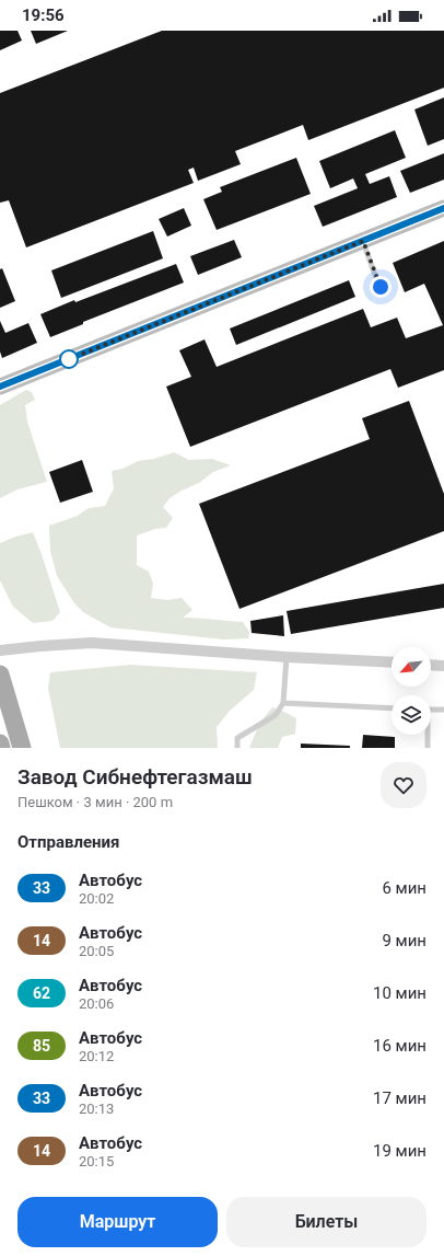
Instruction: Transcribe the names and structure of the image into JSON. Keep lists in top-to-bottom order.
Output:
{
  "lines": ["bus line 33"],
  "north": "bottom left",
  "page": {
    "status": "19:56",
    "heading": [
      ["Завод Сибнефтегазмаш", "Пешком · 3 мин · 200 m"],
      "Отправления"
    ],
    "list": [
      {
        "mark": "33",
        "name": "Автобус",
        "note": "20:02",
        "value": "6 мин"
      },
      {
        "mark": "14",
        "name": "Автобус",
        "note": "20:05",
        "value": "9 мин"
      },
      {
        "mark": "62",
        "name": "Автобус",
        "note": "20:06",
        "value": "10 мин"
      },
      {
        "mark": "85",
        "name": "Автобус",
        "note": "20:12",
        "value": "16 мин"
      },
      {
        "mark": "33",
        "name": "Автобус",
        "note": "20:13",
        "value": "17 мин"
      },
      {
        "mark": "14",
        "name": "Автобус",
        "note": "20:15",
        "value": "19 мин"
      }
    ],
    "buttons": ["Маршрут", "Билеты"]
  }
}
